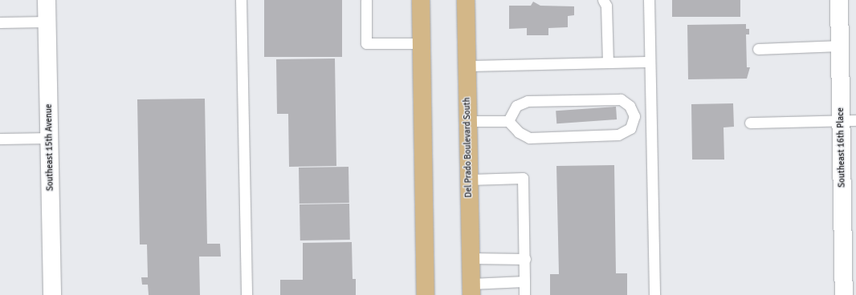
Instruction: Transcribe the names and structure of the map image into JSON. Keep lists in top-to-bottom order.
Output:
{
  "streets": {
    "main road": ["Del Prado Boulevard South"],
    "street": ["Southeast 15th Avenue", "Southeast 16th Place"]
  }
}
